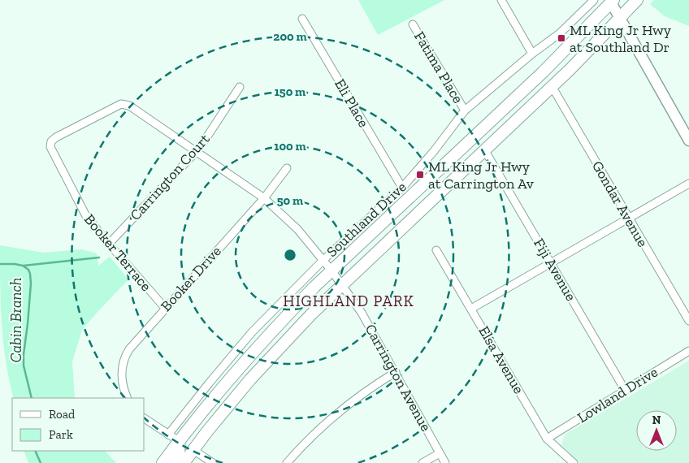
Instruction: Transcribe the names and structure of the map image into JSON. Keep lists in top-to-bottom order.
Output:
{
  "streets": {
    "street": [
      "Fatima Place",
      "Eli Place",
      "Carrington Court",
      "Gondar Avenue",
      "Southland Drive",
      "Booker Terrace",
      "Fiji Avenue",
      "Booker Drive",
      "Elsa Avenue",
      "Carrington Avenue",
      "Lowland Drive"
    ]
  },
  "crossings": [
    ["Fatima Place", "Southland Drive"],
    ["Eli Place", "Southland Drive"],
    ["Carrington Court", "Booker Terrace"],
    ["Carrington Court", "Carrington Avenue"],
    ["Southland Drive", "Carrington Avenue"],
    ["Booker Terrace", "Booker Drive"],
    ["Booker Terrace", "Carrington Avenue"],
    ["Fiji Avenue", "Lowland Drive"],
    ["Booker Drive", "Carrington Avenue"],
    ["Elsa Avenue", "Lowland Drive"]
  ],
  "districts": ["HIGHLAND PARK"],
  "water": ["Cabin Branch"],
  "places": {
    "transit": ["ML King Jr Hwy at Southland Dr", "ML King Jr Hwy at Carrington Av"]
  },
  "legend": ["Road", "Park"],
  "north": "top",
  "rings": [
    "200 m",
    "150 m",
    "100 m",
    "50 m"
  ]
}
